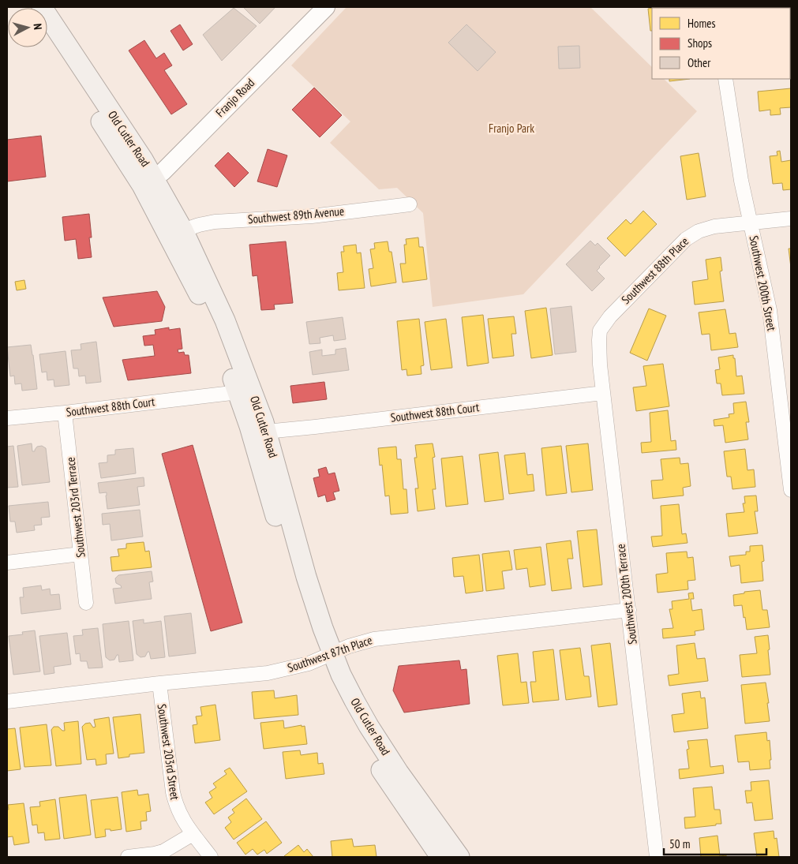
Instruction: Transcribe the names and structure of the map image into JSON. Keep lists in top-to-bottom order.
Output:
{
  "streets": {
    "main road": ["Old Cutler Road"],
    "street": [
      "Franjo Road",
      "Southwest 89th Avenue",
      "Southwest 88th Place",
      "Southwest 200th Street",
      "Southwest 88th Court",
      "Southwest 203rd Terrace",
      "Southwest 200th Terrace",
      "Southwest 87th Place",
      "Southwest 203rd Street"
    ]
  },
  "crossings": [
    ["Franjo Road", "Old Cutler Road"],
    ["Old Cutler Road", "Southwest 89th Avenue"],
    ["Old Cutler Road", "Southwest 88th Court"],
    ["Old Cutler Road", "Southwest 87th Place"],
    ["Southwest 88th Place", "Southwest 200th Street"],
    ["Southwest 88th Place", "Southwest 200th Terrace"],
    ["Southwest 88th Court", "Southwest 203rd Terrace"],
    ["Southwest 88th Court", "Southwest 200th Terrace"],
    ["Southwest 200th Terrace", "Southwest 87th Place"],
    ["Southwest 87th Place", "Southwest 203rd Street"]
  ],
  "parks": ["Franjo Park"],
  "legend": ["Homes", "Shops", "Other"],
  "scale_bar": "50 m",
  "north": "right"
}
